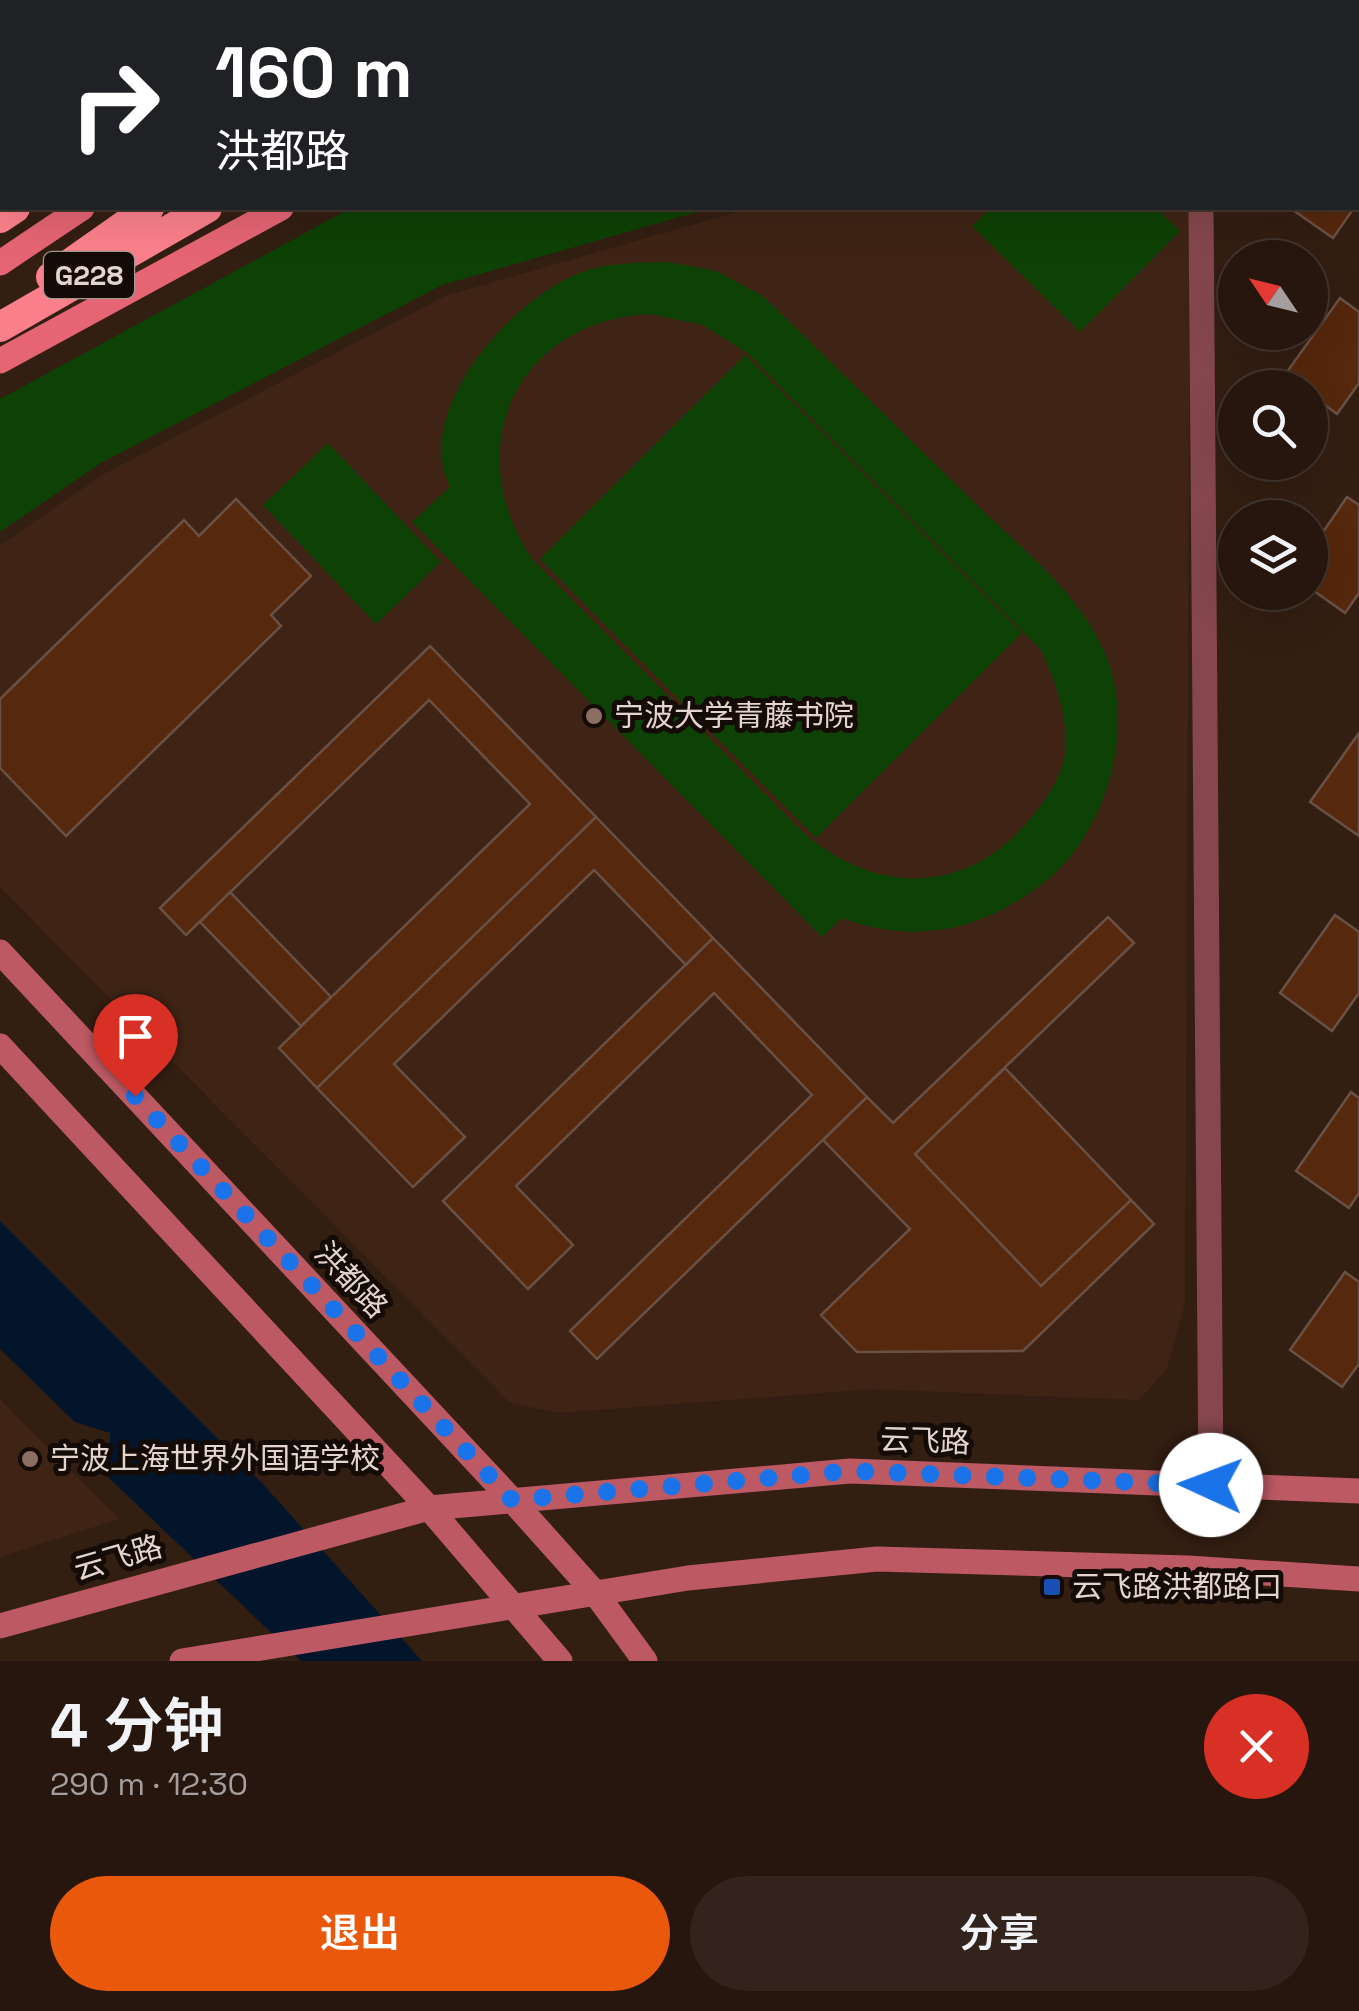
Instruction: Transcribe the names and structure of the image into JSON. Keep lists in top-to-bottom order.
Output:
{
  "streets": {
    "highway": ["G228"],
    "main road": ["洪都路", "云飞路"]
  },
  "crossings": [
    ["洪都路", "云飞路"]
  ],
  "places": {
    "other": ["宁波大学青藤书院", "宁波上海世界外国语学校"],
    "transit": ["云飞路洪都路口"]
  },
  "north": "top left",
  "page": {
    "turn": ["160 m", "洪都路"],
    "heading": ["4 分钟", "290 m · 12:30"],
    "buttons": ["退出", "分享"]
  }
}
